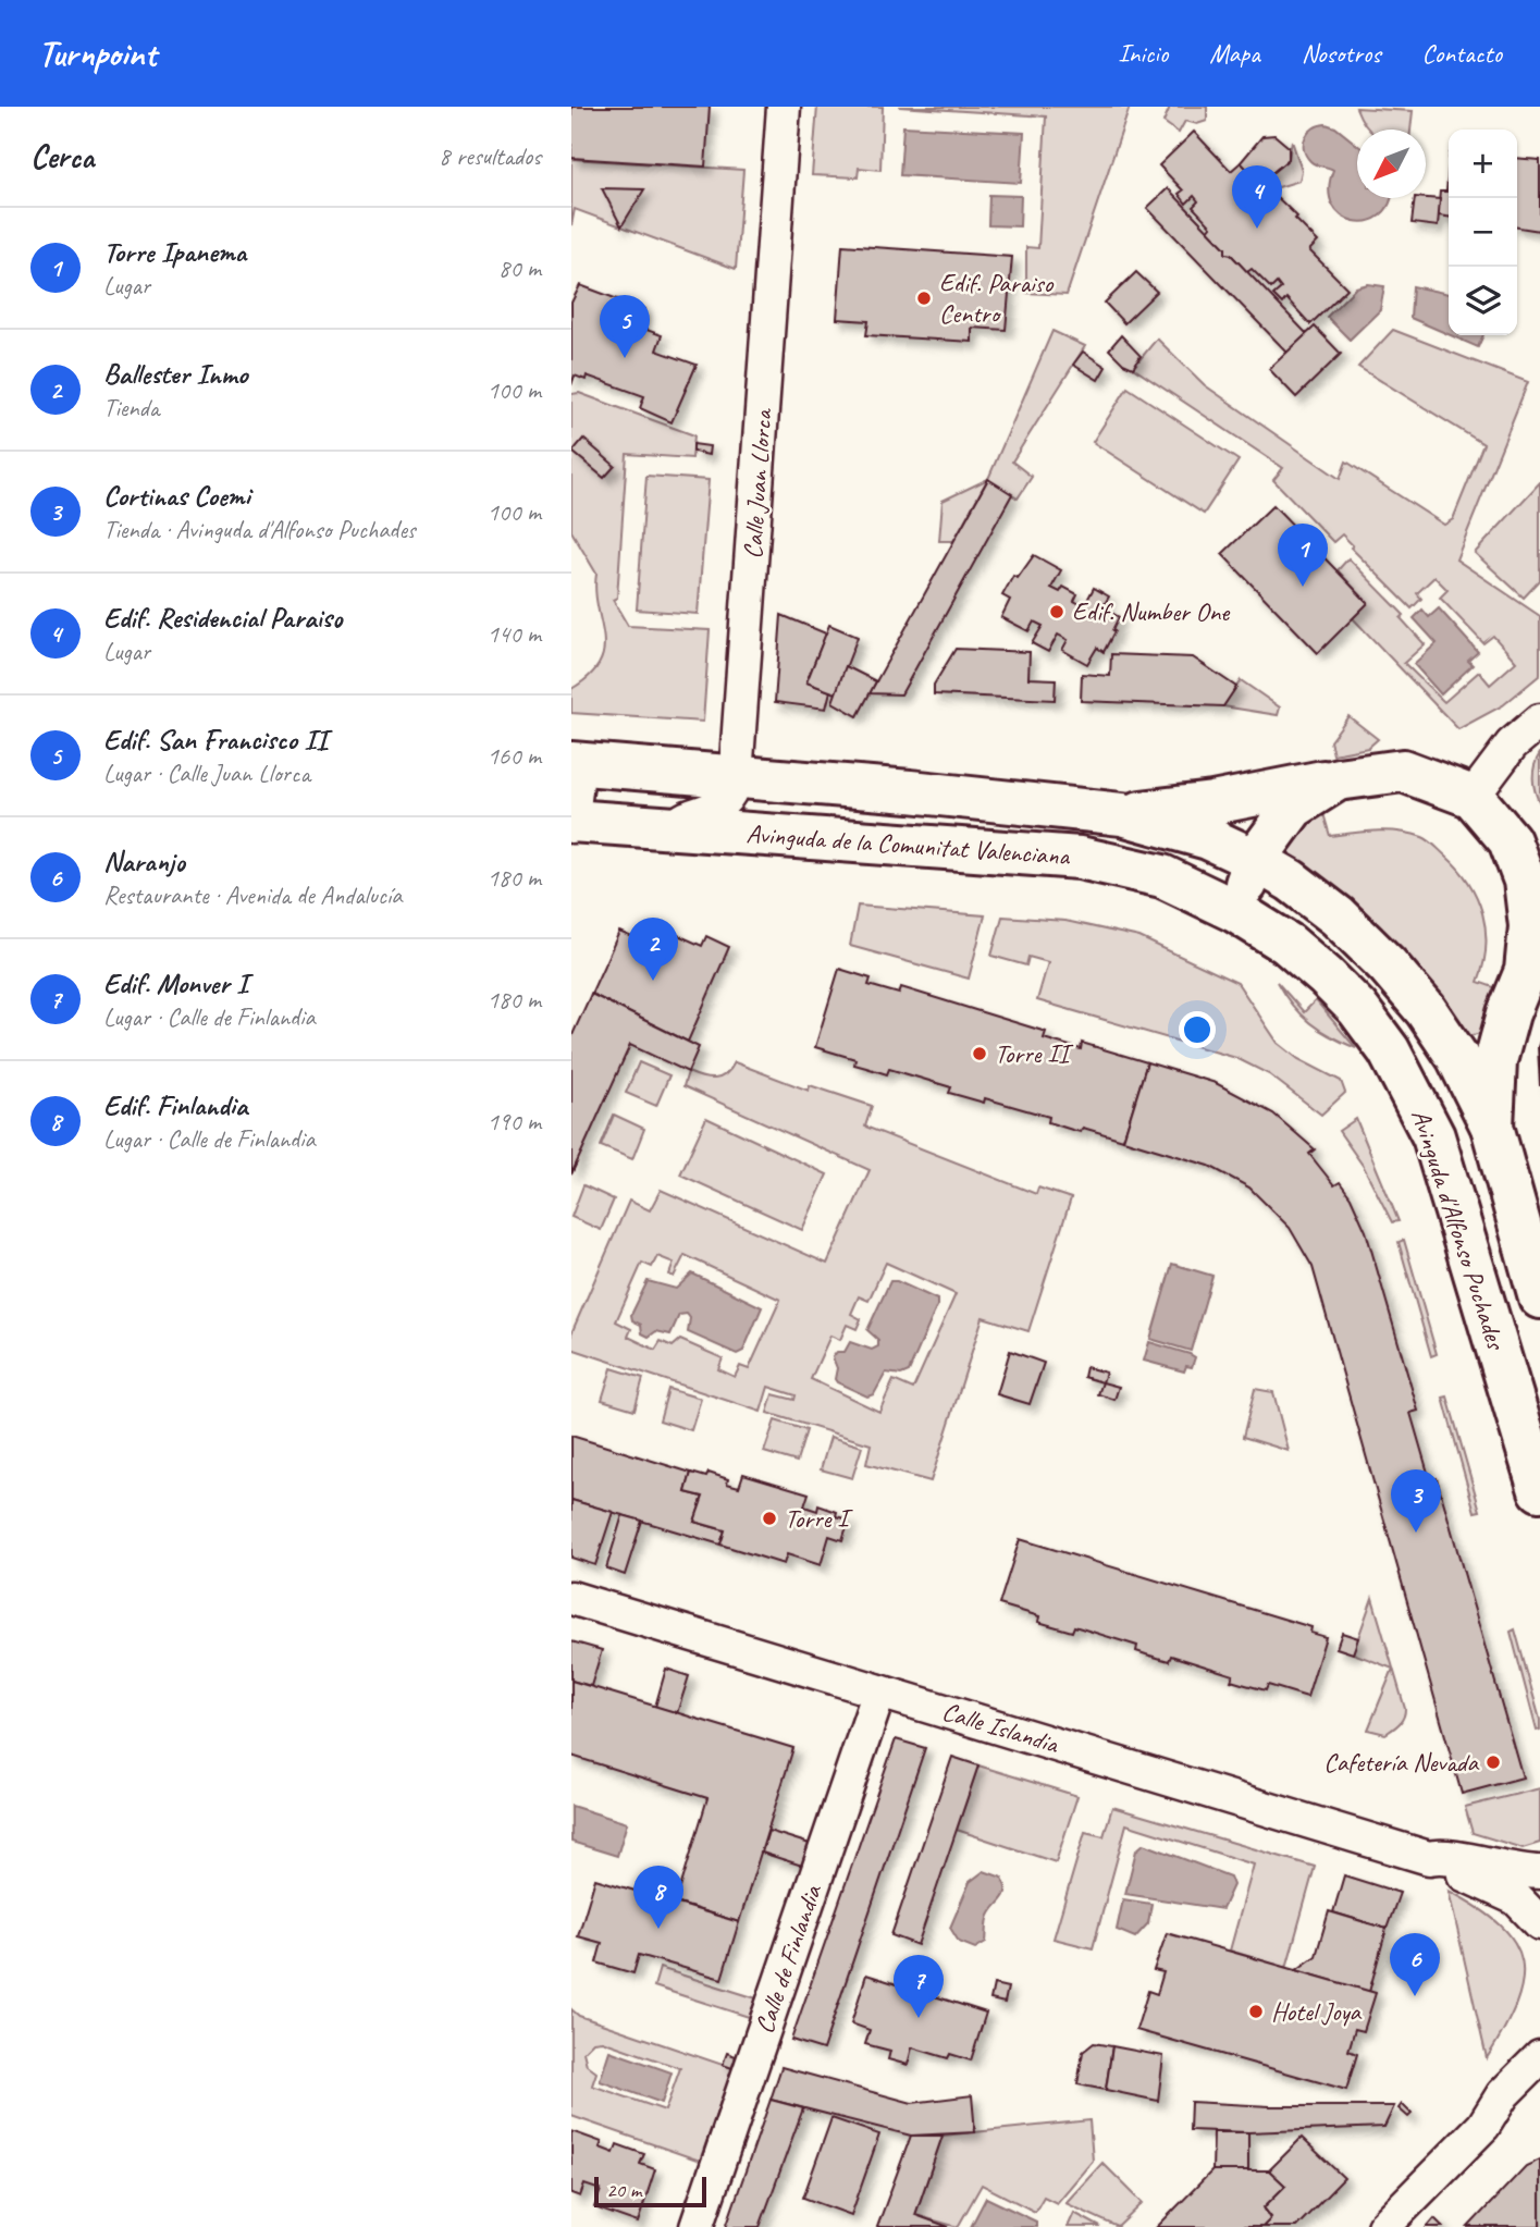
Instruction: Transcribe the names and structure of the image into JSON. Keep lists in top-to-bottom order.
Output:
{
  "streets": {
    "main road": ["Avinguda de la Comunitat Valenciana", "Avinguda d'Alfonso Puchades"],
    "street": ["Calle Juan Llorca", "Calle Islandia", "Calle de Finlandia"]
  },
  "crossings": [
    ["Calle Juan Llorca", "Avinguda de la Comunitat Valenciana"],
    ["Avinguda de la Comunitat Valenciana", "Avinguda d'Alfonso Puchades"],
    ["Calle Islandia", "Calle de Finlandia"]
  ],
  "places": [
    "Edif. Paraiso Centro",
    "Edif. Number One",
    "Torre II",
    "Torre I",
    "Cafetería Nevada",
    "Hotel Joya"
  ],
  "scale_bar": "20 m",
  "north": "bottom left",
  "page": {
    "header": "Turnpoint",
    "nav": [
      "Inicio",
      "Mapa",
      "Nosotros",
      "Contacto"
    ],
    "heading": ["Cerca", "8 resultados"],
    "map_buttons": ["+", "−"],
    "pins": [
      "4",
      "5",
      "1",
      "2",
      "3",
      "8",
      "6",
      "7"
    ],
    "list": [
      {
        "mark": "1",
        "name": "Torre Ipanema",
        "note": "Lugar",
        "value": "80 m"
      },
      {
        "mark": "2",
        "name": "Ballester Inmo",
        "note": "Tienda",
        "value": "100 m"
      },
      {
        "mark": "3",
        "name": "Cortinas Coemi",
        "note": "Tienda · Avinguda d'Alfonso Puchades",
        "value": "100 m"
      },
      {
        "mark": "4",
        "name": "Edif. Residencial Paraiso",
        "note": "Lugar",
        "value": "140 m"
      },
      {
        "mark": "5",
        "name": "Edif. San Francisco II",
        "note": "Lugar · Calle Juan Llorca",
        "value": "160 m"
      },
      {
        "mark": "6",
        "name": "Naranjo",
        "note": "Restaurante · Avenida de Andalucía",
        "value": "180 m"
      },
      {
        "mark": "7",
        "name": "Edif. Monver I",
        "note": "Lugar · Calle de Finlandia",
        "value": "180 m"
      },
      {
        "mark": "8",
        "name": "Edif. Finlandia",
        "note": "Lugar · Calle de Finlandia",
        "value": "190 m"
      }
    ],
    "scale": "20 m"
  }
}
